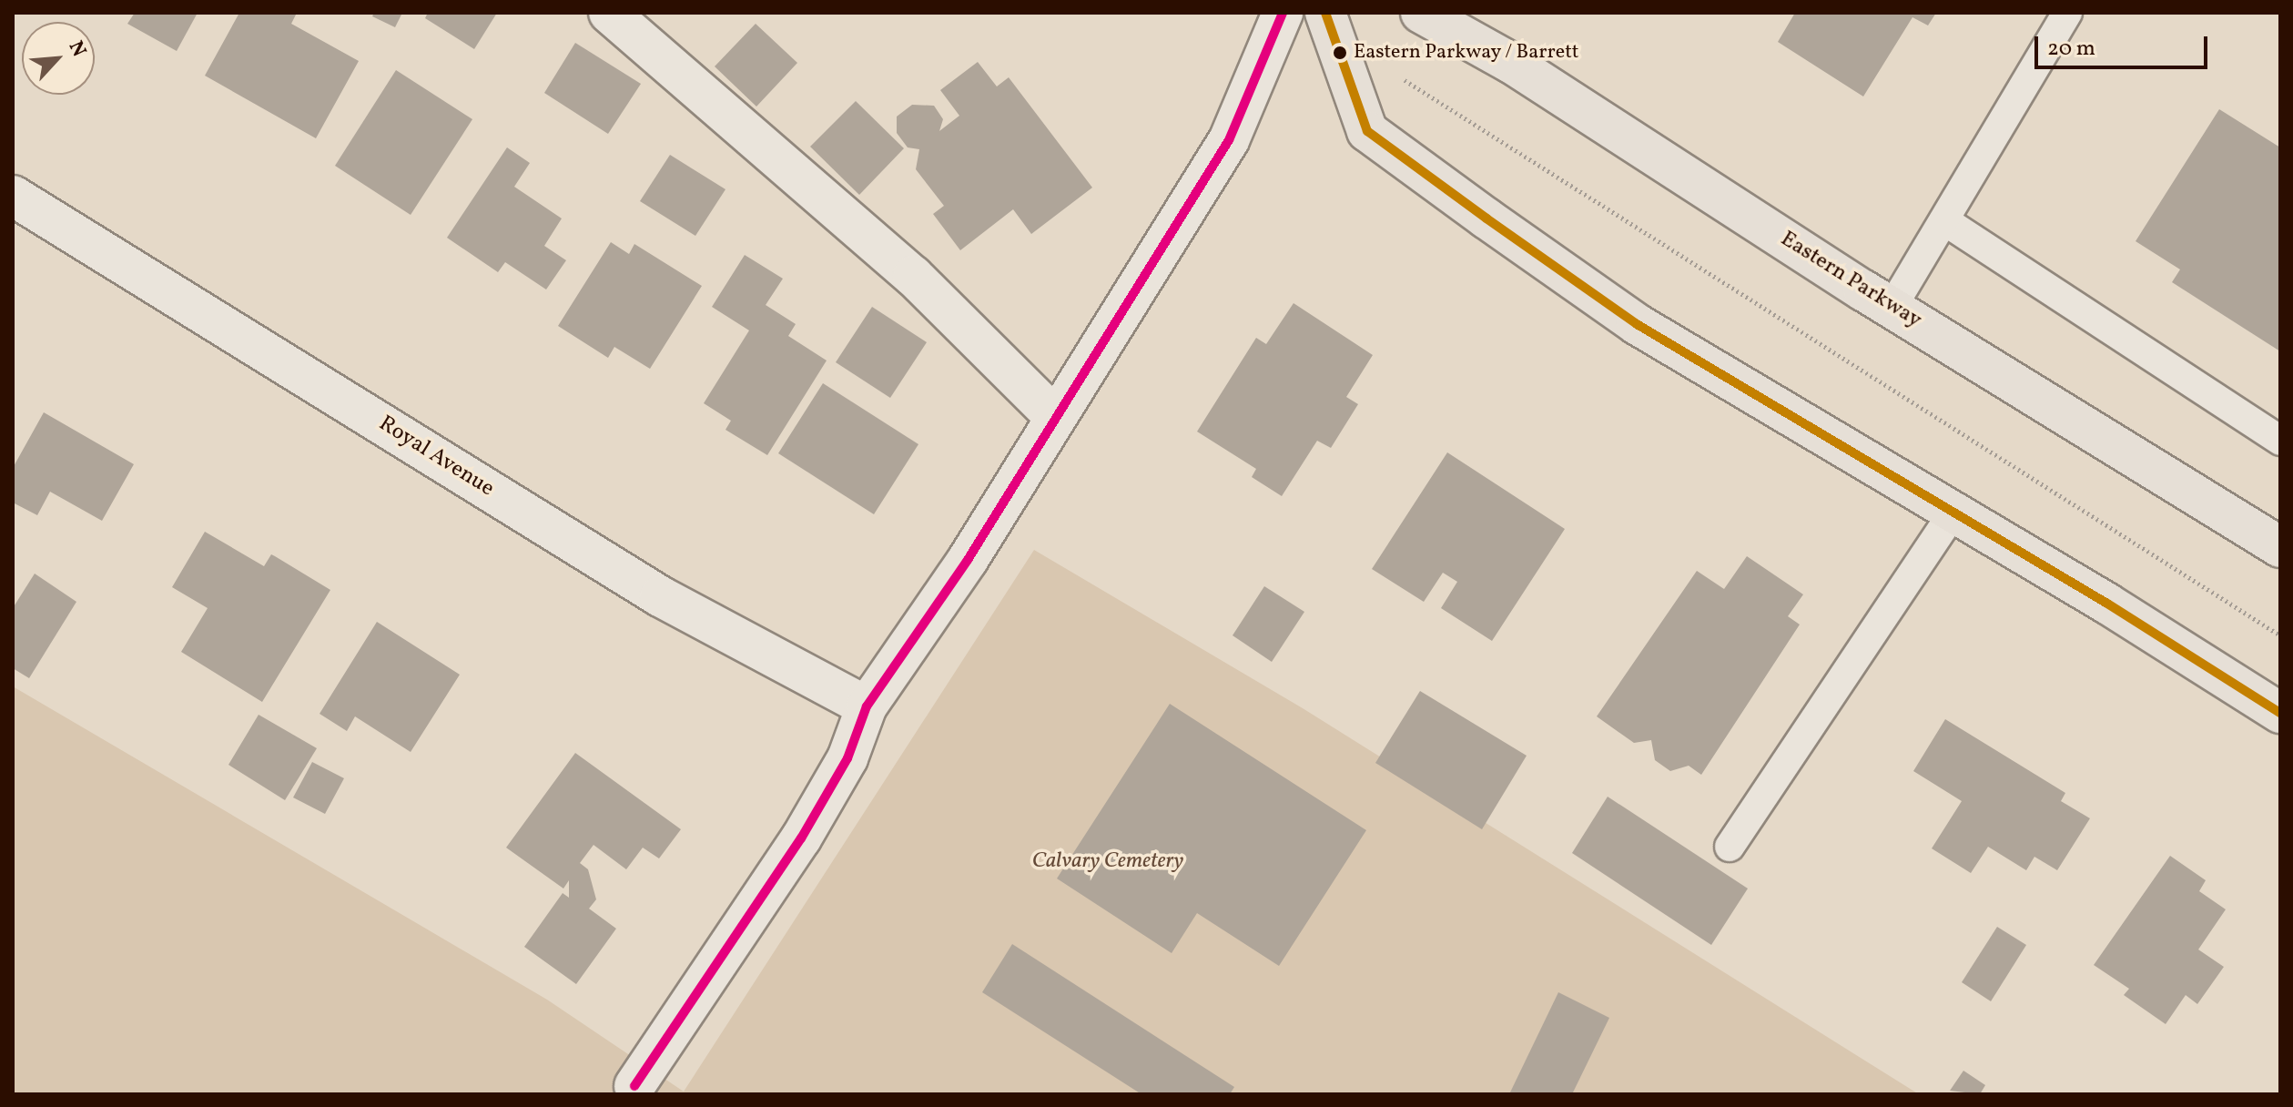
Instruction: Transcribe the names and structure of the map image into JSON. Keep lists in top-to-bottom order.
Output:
{
  "streets": {
    "main road": ["Eastern Parkway"],
    "street": ["Royal Avenue"]
  },
  "parks": ["Calvary Cemetery"],
  "places": ["Eastern Parkway / Barrett"],
  "scale_bar": "20 m",
  "north": "top right"
}
